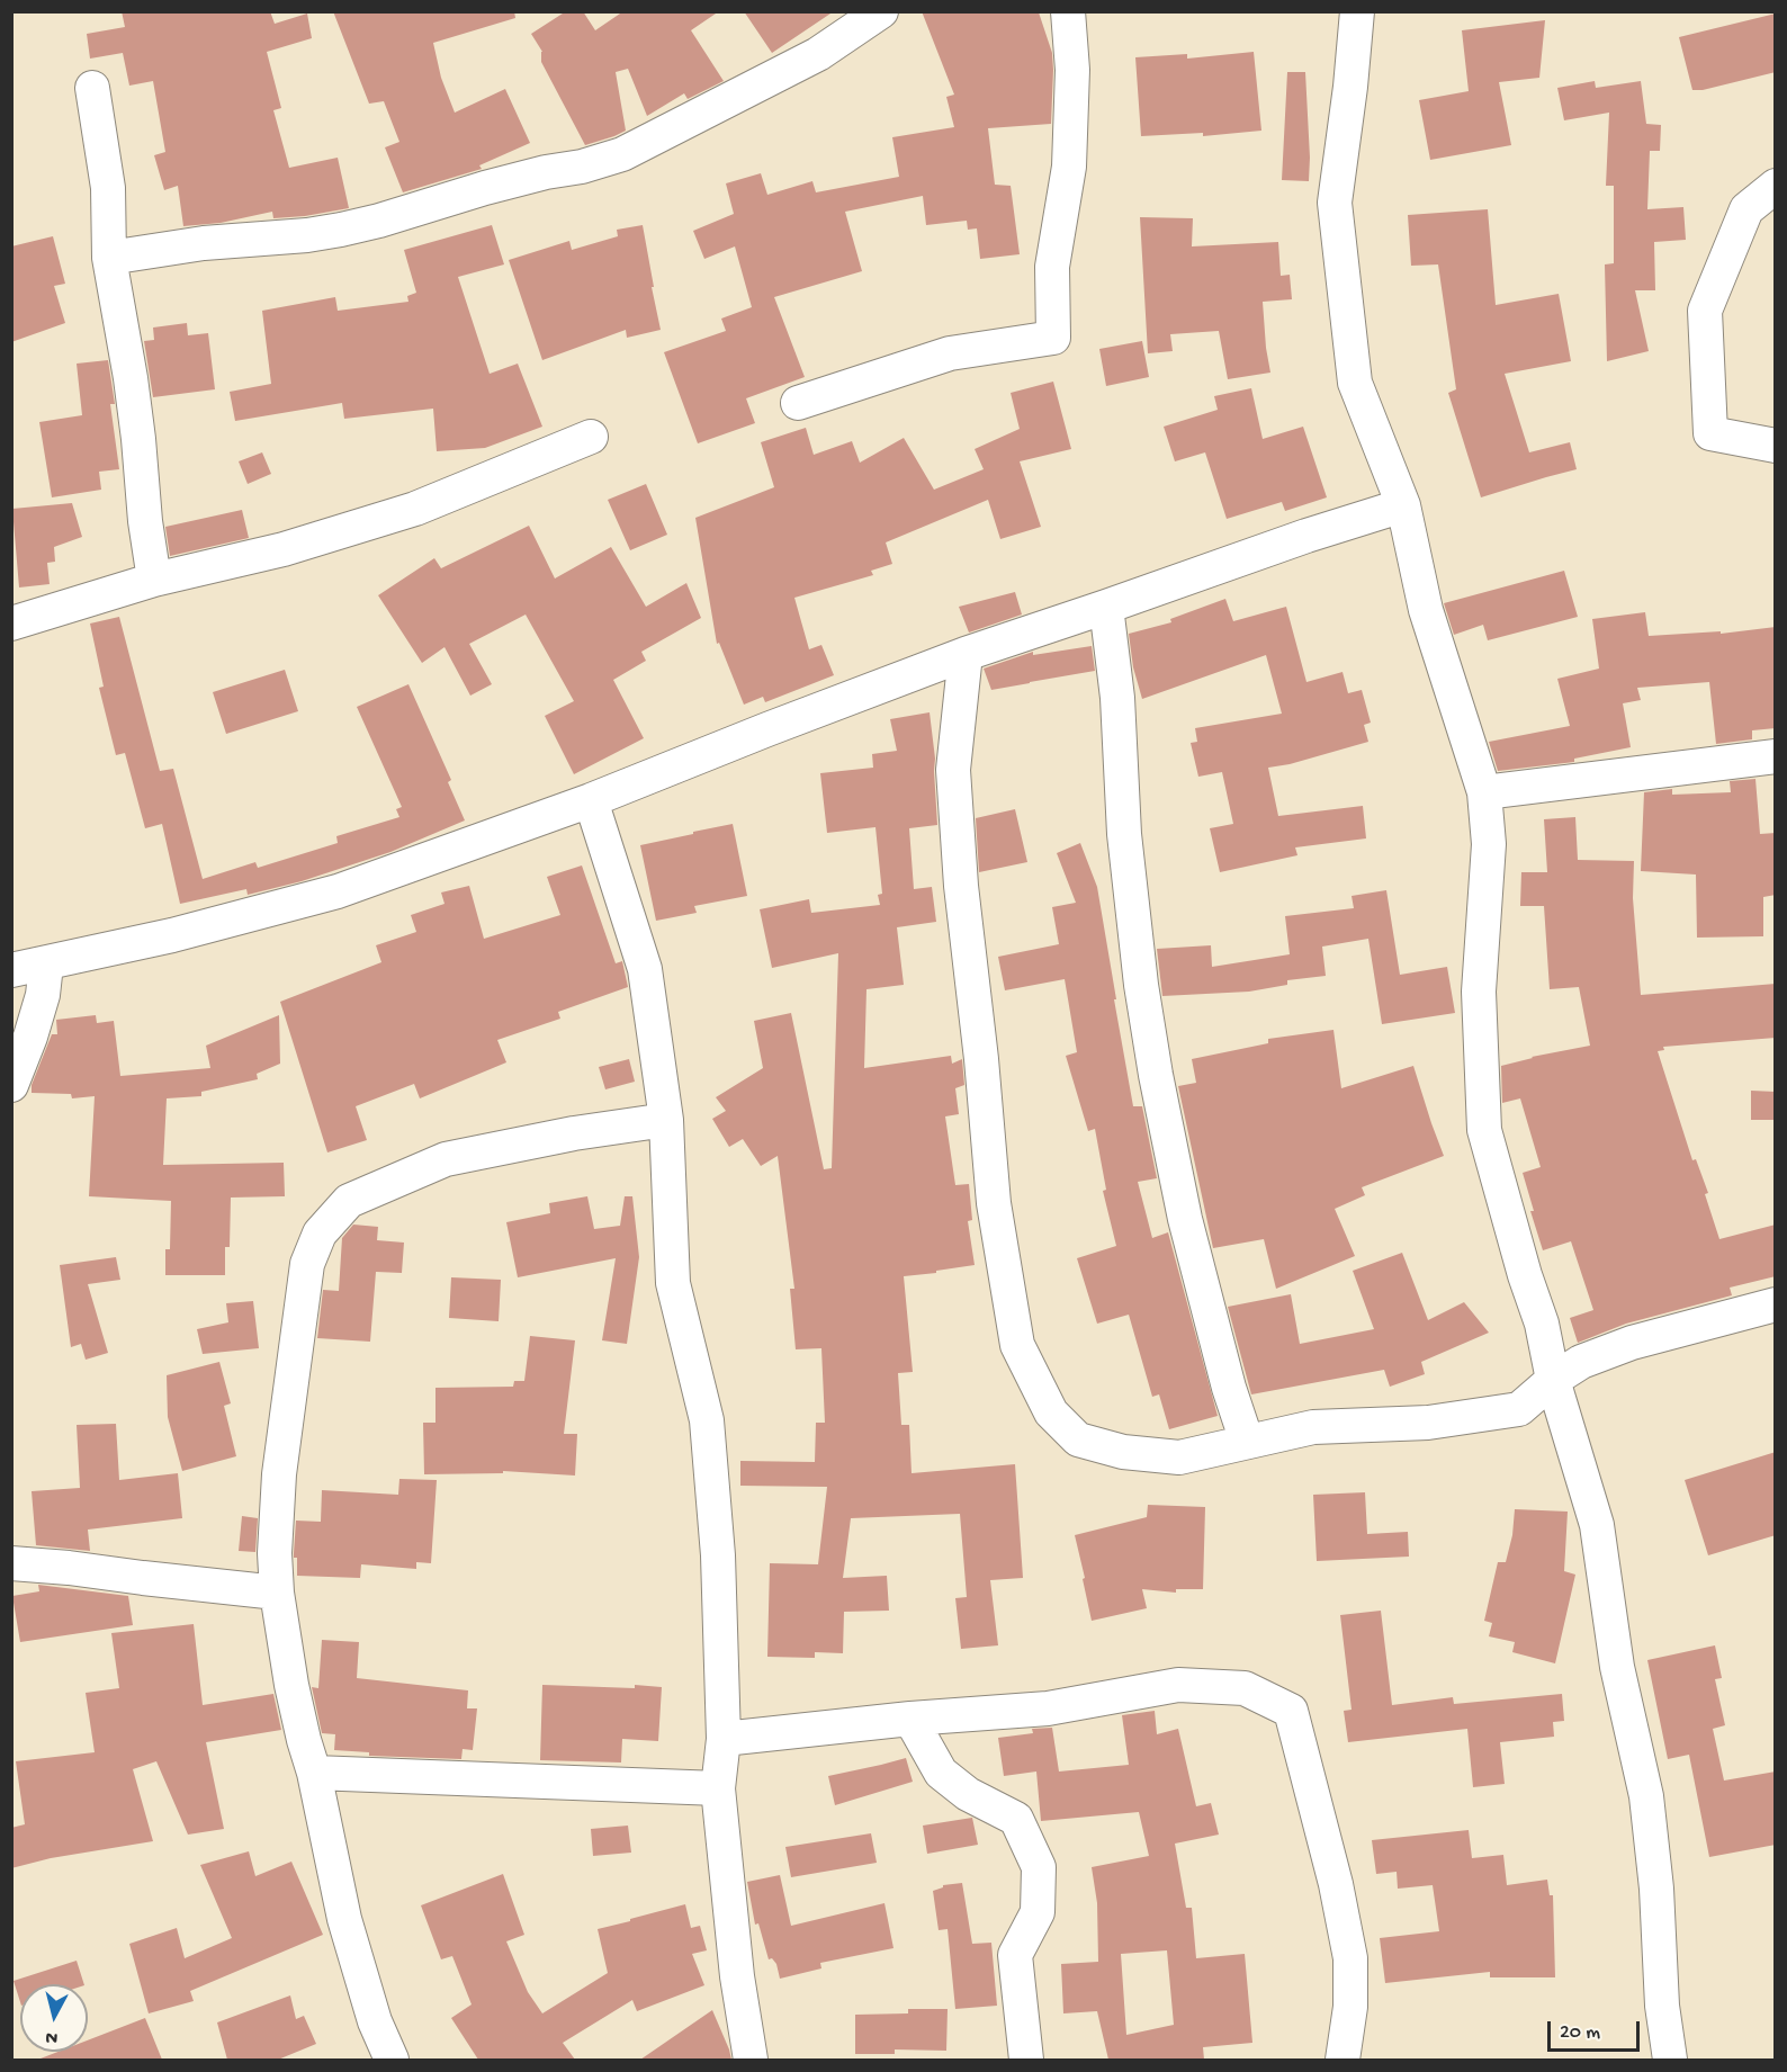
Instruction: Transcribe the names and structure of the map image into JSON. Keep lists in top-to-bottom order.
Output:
{
  "scale_bar": "20 m",
  "north": "bottom"
}
